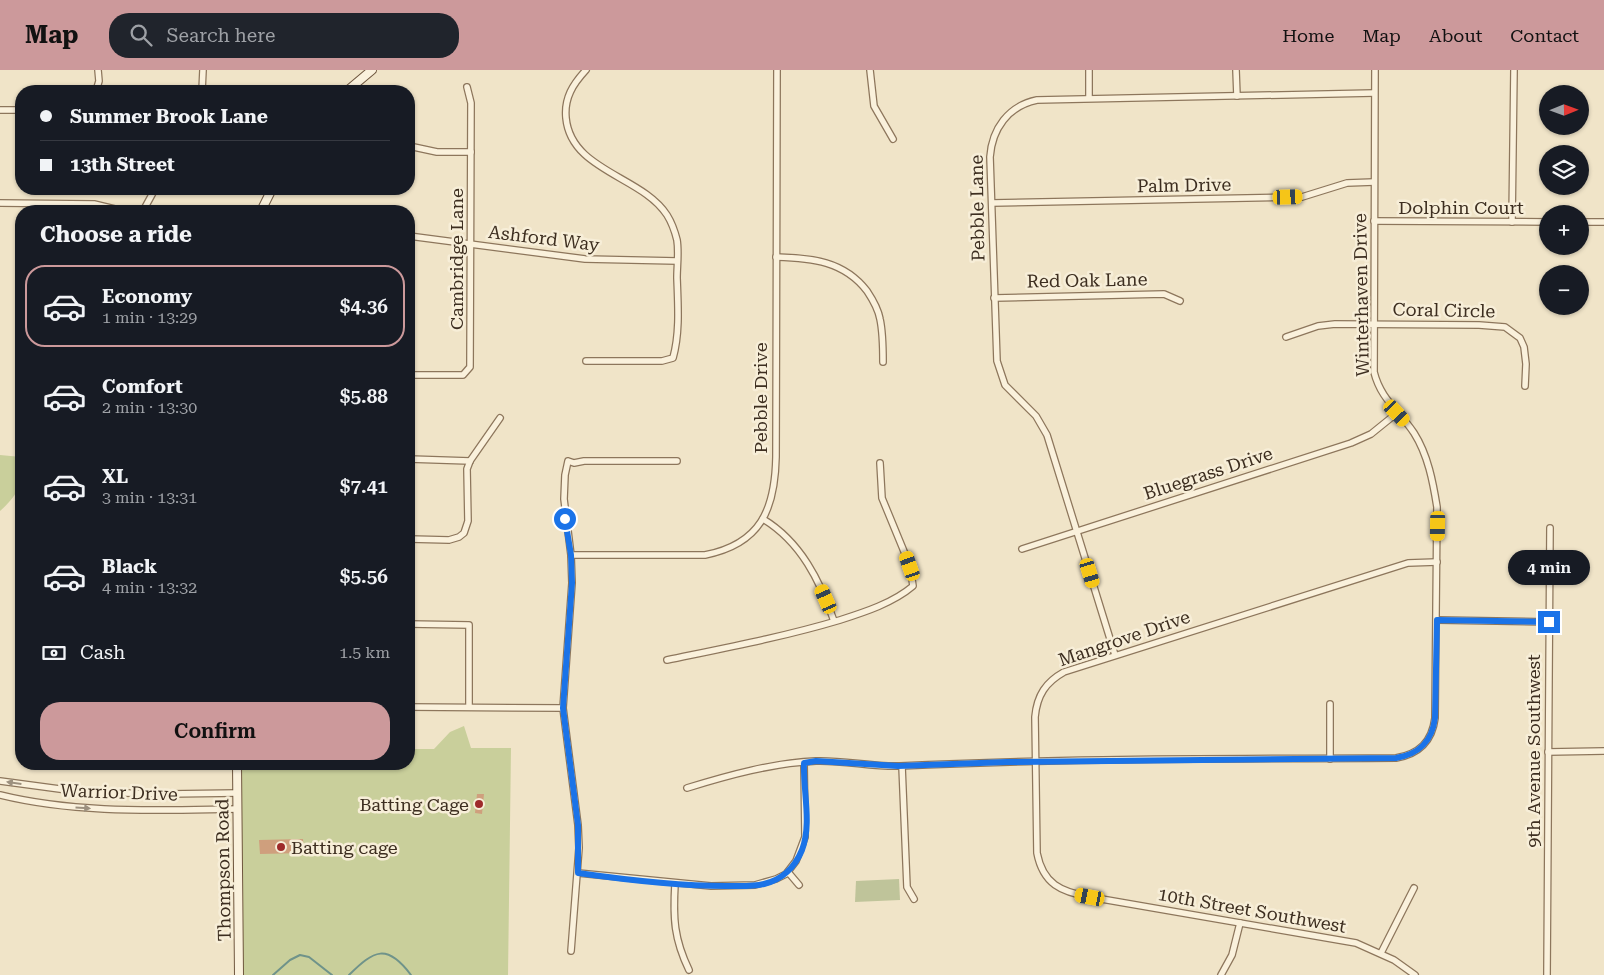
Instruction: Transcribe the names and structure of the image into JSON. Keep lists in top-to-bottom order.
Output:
{
  "streets": {
    "street": [
      "Palm Drive",
      "Dolphin Court",
      "Pebble Lane",
      "Ashford Way",
      "Cambridge Lane",
      "Red Oak Lane",
      "Winterhaven Drive",
      "Coral Circle",
      "Pebble Drive",
      "Bluegrass Drive",
      "Mangrove Drive",
      "9th Avenue Southwest",
      "Warrior Drive",
      "Thompson Road",
      "10th Street Southwest"
    ]
  },
  "crossings": [
    ["Palm Drive", "Pebble Lane"],
    ["Palm Drive", "Winterhaven Drive"],
    ["Dolphin Court", "Winterhaven Drive"],
    ["Pebble Lane", "Red Oak Lane"],
    ["Pebble Lane", "Winterhaven Drive"],
    ["Pebble Lane", "Bluegrass Drive"],
    ["Pebble Lane", "Mangrove Drive"],
    ["Ashford Way", "Cambridge Lane"],
    ["Winterhaven Drive", "Coral Circle"],
    ["Winterhaven Drive", "Bluegrass Drive"],
    ["Winterhaven Drive", "Mangrove Drive"],
    ["Mangrove Drive", "10th Street Southwest"],
    ["Warrior Drive", "Thompson Road"]
  ],
  "places": ["Batting Cage", "Batting cage"],
  "north": "right",
  "page": {
    "header": "Map",
    "search": "Search here",
    "nav": [
      "Home",
      "Map",
      "About",
      "Contact"
    ],
    "map_buttons": ["+", "−"],
    "banner": ["Summer Brook Lane", "13th Street"],
    "heading": "Choose a ride",
    "list": [
      {
        "name": "Economy",
        "note": "1 min · 13:29",
        "value": "$4.36"
      },
      {
        "name": "Comfort",
        "note": "2 min · 13:30",
        "value": "$5.88"
      },
      {
        "name": "XL",
        "note": "3 min · 13:31",
        "value": "$7.41"
      },
      {
        "name": "Black",
        "note": "4 min · 13:32",
        "value": "$5.56"
      }
    ],
    "bubble": "4 min",
    "pay": ["Cash", "1.5 km"],
    "buttons": "Confirm"
  }
}
